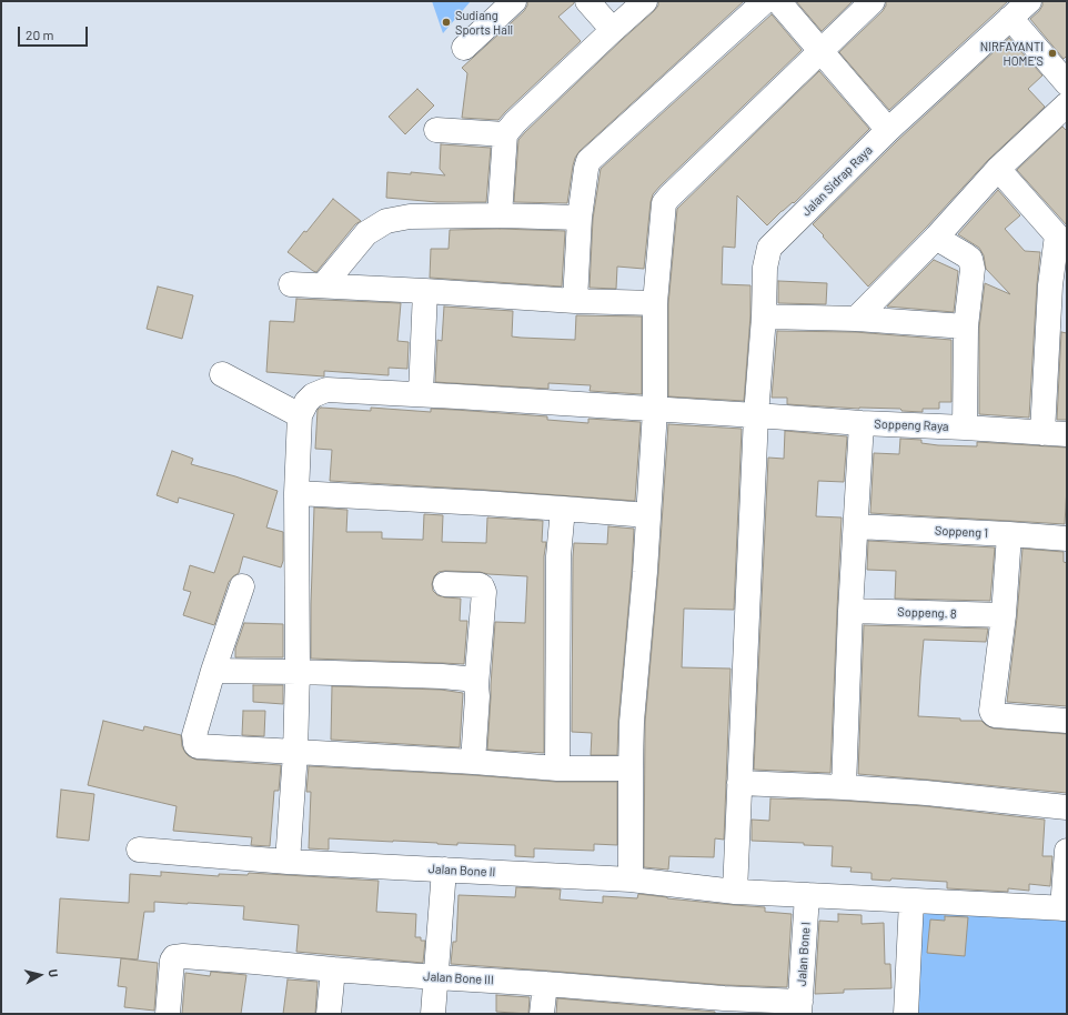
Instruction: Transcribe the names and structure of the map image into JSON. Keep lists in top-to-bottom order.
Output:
{
  "streets": {
    "street": [
      "Jalan Sidrap Raya",
      "Soppeng Raya",
      "Soppeng 1",
      "Soppeng. 8",
      "Jalan Bone II",
      "Jalan Bone I",
      "Jalan Bone III"
    ]
  },
  "crossings": [
    ["Jalan Sidrap Raya", "Soppeng Raya"],
    ["Jalan Sidrap Raya", "Jalan Bone II"],
    ["Jalan Bone II", "Jalan Bone I"],
    ["Jalan Bone I", "Jalan Bone III"]
  ],
  "places": ["Sudiang Sports Hall", "NIRFAYANTI HOME'S"],
  "scale_bar": "20 m",
  "north": "right"
}
